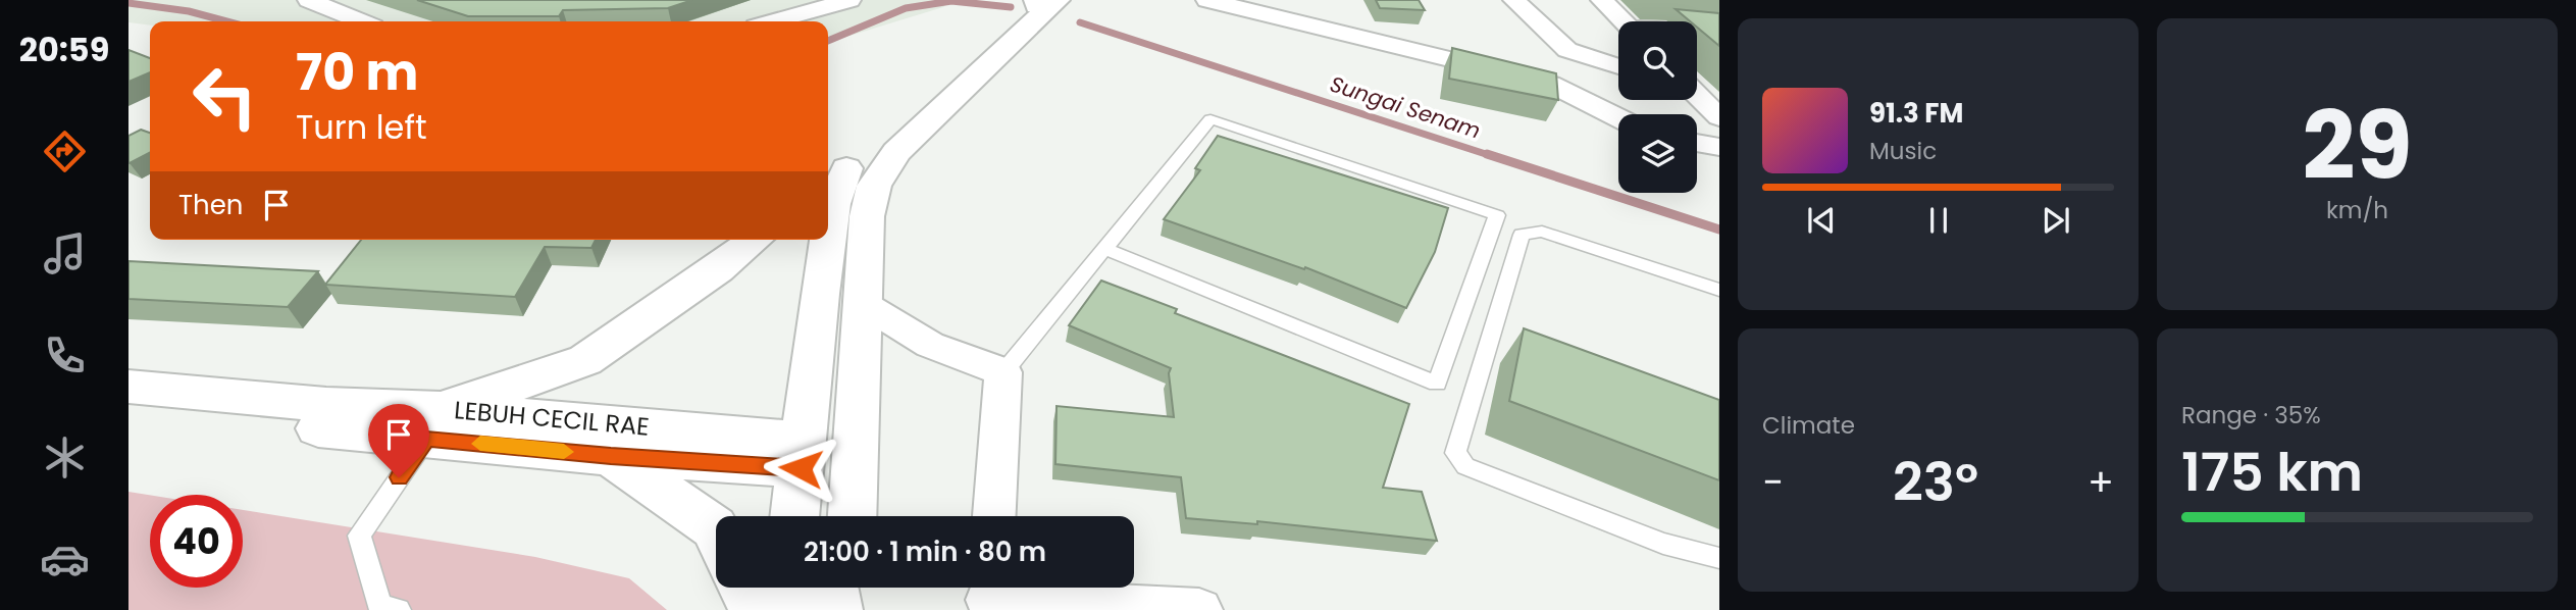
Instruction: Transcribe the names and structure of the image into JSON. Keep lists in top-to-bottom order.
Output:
{
  "streets": {
    "street": ["LEBUH CECIL RAE"]
  },
  "water": ["Sungai Senam"],
  "page": {
    "tabs": "20:59",
    "tile": [
      ["29", "km/h"],
      "Climate",
      ["Range · 35%", "175 km"]
    ],
    "turn": ["70 m", "Turn left"],
    "song": ["91.3 FM", "Music"],
    "then": "Then",
    "heat": ["−", "23°", "+"],
    "limit": "40",
    "trip": "21:00 · 1 min · 80 m"
  }
}
